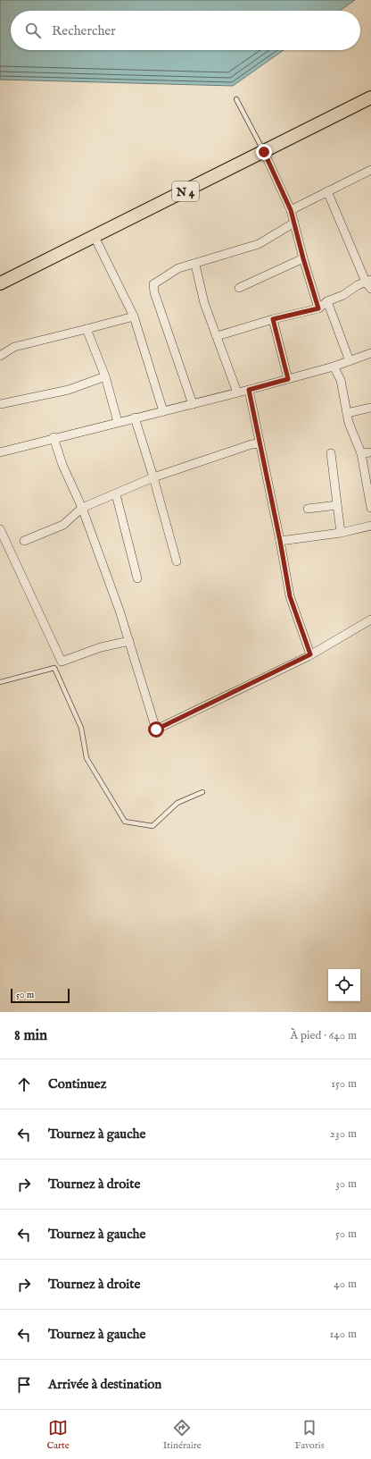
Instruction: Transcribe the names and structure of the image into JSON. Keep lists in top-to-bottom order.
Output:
{
  "streets": {
    "highway": ["N 4"]
  },
  "scale_bar": "50 m",
  "page": {
    "search": "Rechercher",
    "scale": "50 m",
    "heading": ["8 min", "À pied · 640 m"],
    "list": [
      ["Continuez", "150 m"],
      ["Tournez à gauche", "230 m"],
      ["Tournez à droite", "30 m"],
      ["Tournez à gauche", "50 m"],
      ["Tournez à droite", "40 m"],
      ["Tournez à gauche", "140 m"],
      "Arrivée à destination"
    ],
    "nav": ["Carte", "Itinéraire", "Favoris"]
  }
}
